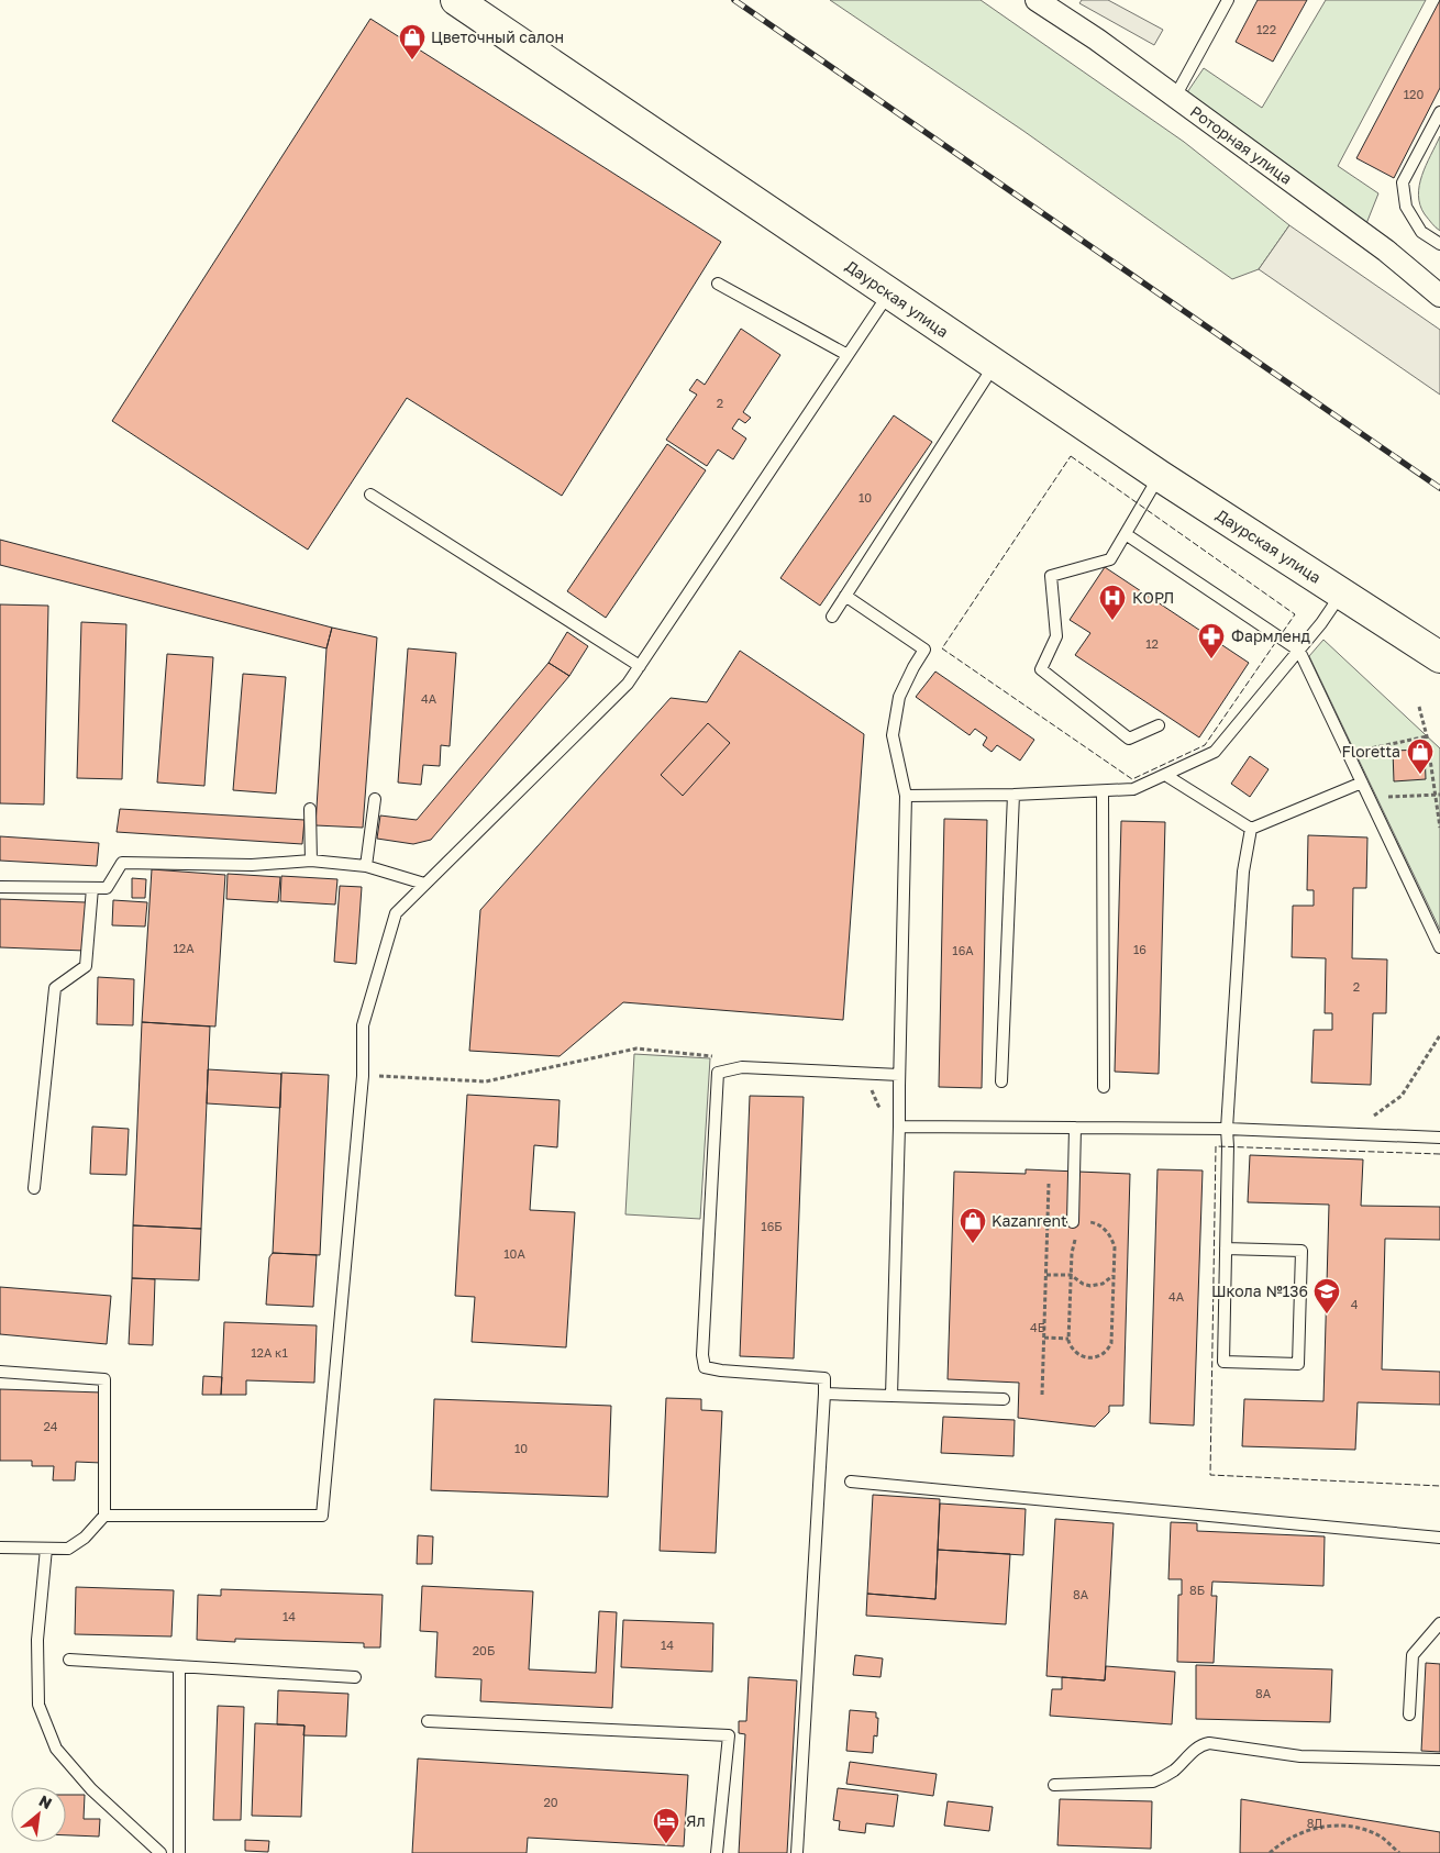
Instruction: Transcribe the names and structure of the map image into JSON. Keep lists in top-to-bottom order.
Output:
{
  "streets": {
    "street": ["Роторная улица", "Даурская улица"]
  },
  "places": {
    "shop": ["Цветочный салон", "Floretta", "Kazanrent"],
    "hospital": ["КОРЛ"],
    "pharmacy": ["Фармленд"],
    "school or university": ["Школа №136"],
    "hotel": ["Ял"]
  },
  "house_numbers": [
    "122",
    "120",
    "2",
    "10",
    "12",
    "4А",
    "12А",
    "16",
    "16А",
    "2",
    "16Б",
    "10А",
    "4А",
    "4",
    "4Б",
    "12А к1",
    "24",
    "10",
    "8Б",
    "8А",
    "14",
    "14",
    "20Б",
    "8А",
    "20",
    "8Д"
  ],
  "north": "top right"
}
